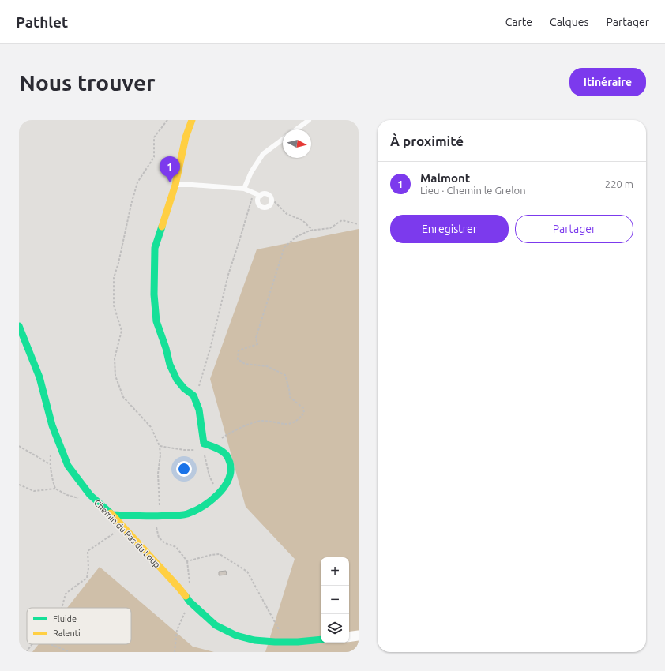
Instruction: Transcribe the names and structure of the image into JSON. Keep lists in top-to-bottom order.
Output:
{
  "streets": {
    "street": ["Chemin du Pas du Loup"]
  },
  "legend": ["Fluide", "Ralenti"],
  "north": "right",
  "page": {
    "header": "Pathlet",
    "nav": ["Carte", "Calques", "Partager"],
    "buttons": [
      "Itinéraire",
      ["Enregistrer", "Partager"]
    ],
    "title": "Nous trouver",
    "heading": "À proximité",
    "pins": "1",
    "list": [
      {
        "mark": "1",
        "name": "Malmont",
        "note": "Lieu · Chemin le Grelon",
        "value": "220 m"
      }
    ],
    "map_buttons": ["+", "−"]
  }
}
